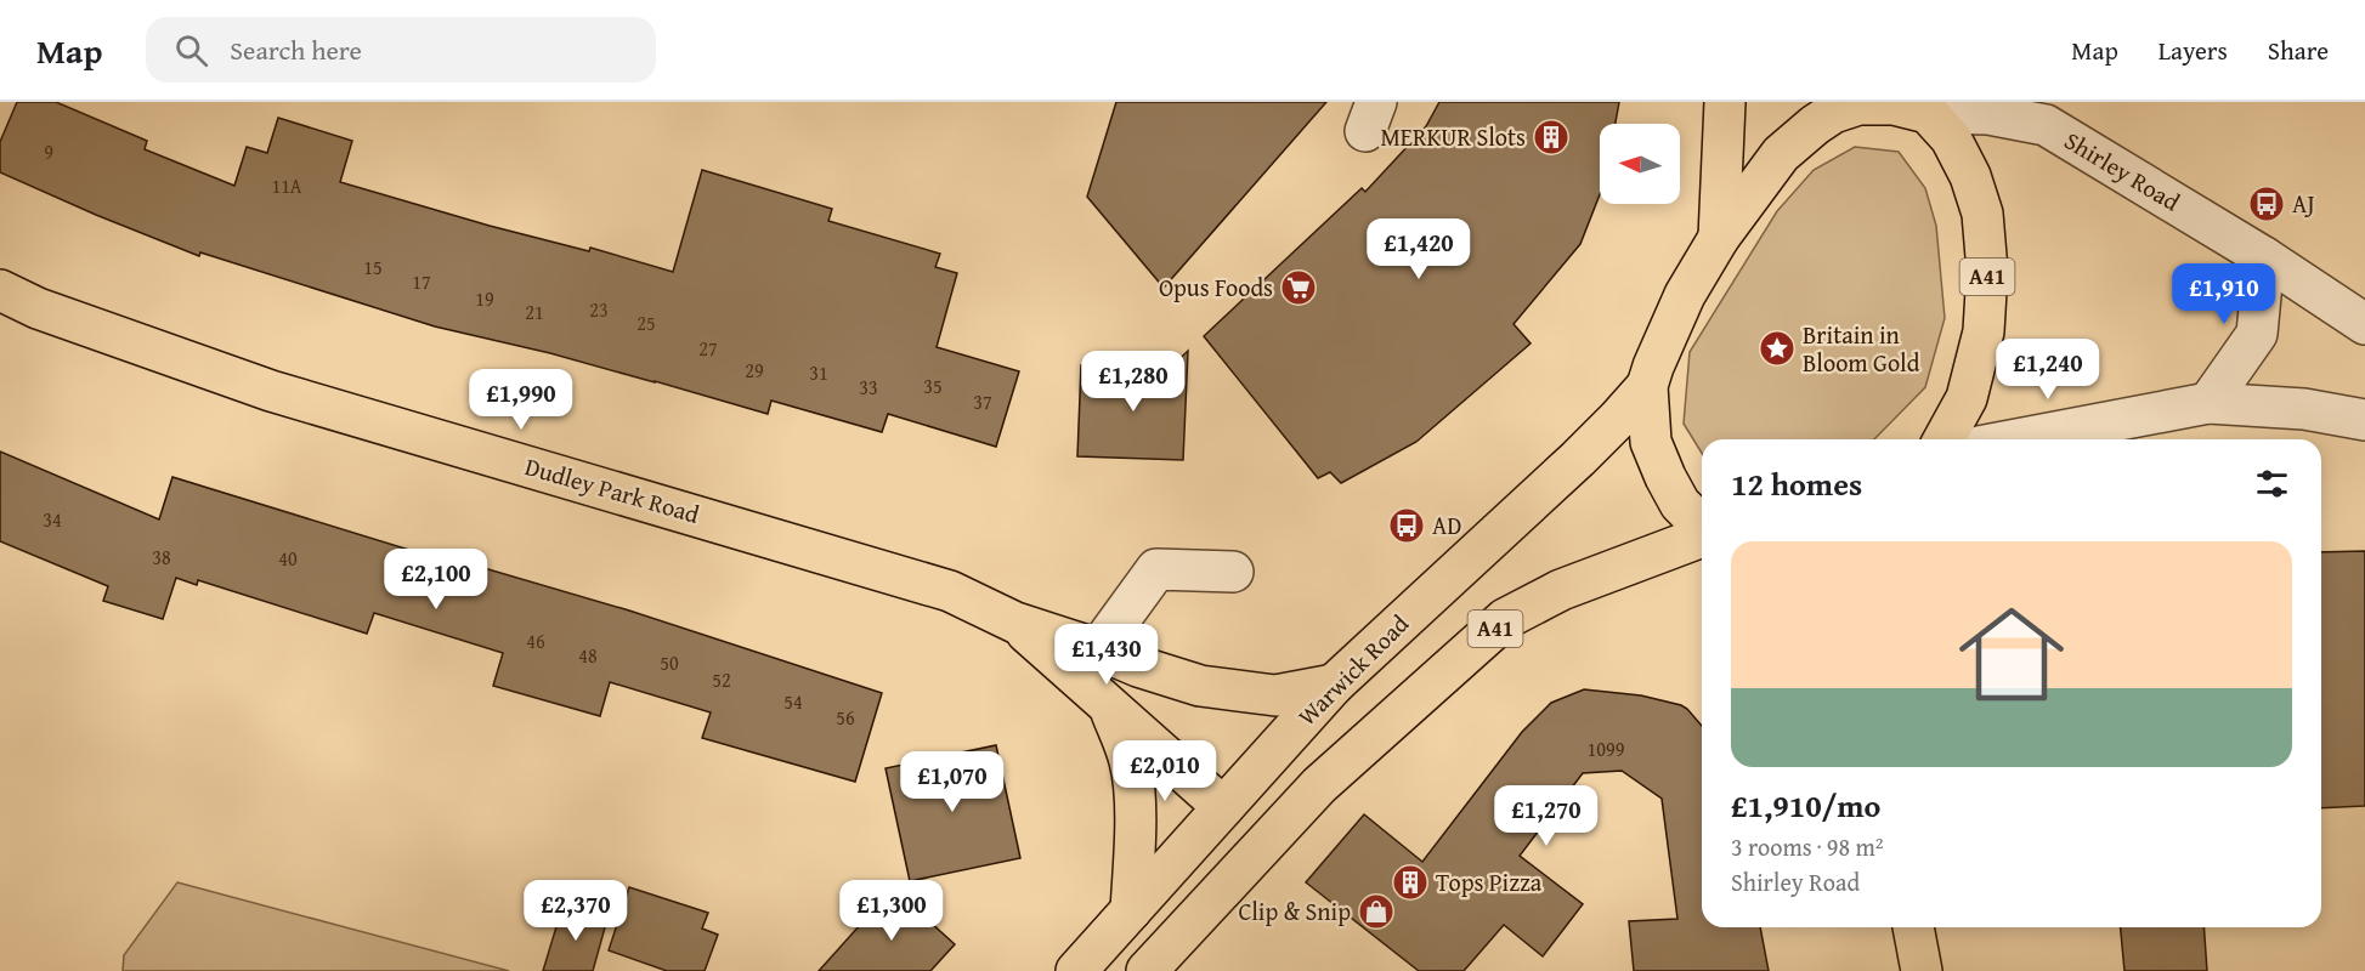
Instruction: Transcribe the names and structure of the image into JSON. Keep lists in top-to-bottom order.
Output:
{
  "streets": {
    "main road": ["A41", "Dudley Park Road", "Warwick Road"],
    "street": ["Shirley Road"]
  },
  "crossings": [
    ["Shirley Road", "A41"],
    ["Shirley Road", "Warwick Road"],
    ["A41", "Warwick Road"],
    ["Dudley Park Road", "Warwick Road"]
  ],
  "places": {
    "building": ["MERKUR Slots", "Tops Pizza"],
    "bus stop": ["AJ", "AD"],
    "supermarket": ["Opus Foods"],
    "place": ["Britain in Bloom Gold"],
    "shop": ["Clip & Snip"]
  },
  "house_numbers": [
    "9",
    "11A",
    "15",
    "17",
    "19",
    "23",
    "21",
    "25",
    "27",
    "29",
    "31",
    "35",
    "33",
    "37",
    "34",
    "38",
    "40",
    "46",
    "48",
    "50",
    "52",
    "54",
    "56",
    "1099"
  ],
  "north": "left",
  "page": {
    "header": "Map",
    "search": "Search here",
    "nav": ["Map", "Layers", "Share"],
    "price": [
      "£1,420",
      "£1,910",
      "£1,240",
      "£1,280",
      "£1,990",
      "£2,100",
      "£1,430",
      "£2,010",
      "£1,070",
      "£1,270",
      "£2,370",
      "£1,300"
    ],
    "heading": "12 homes",
    "list": [
      {
        "name": "£1,910/mo",
        "note": "3 rooms · 98 m² · Shirley Road"
      }
    ]
  }
}
